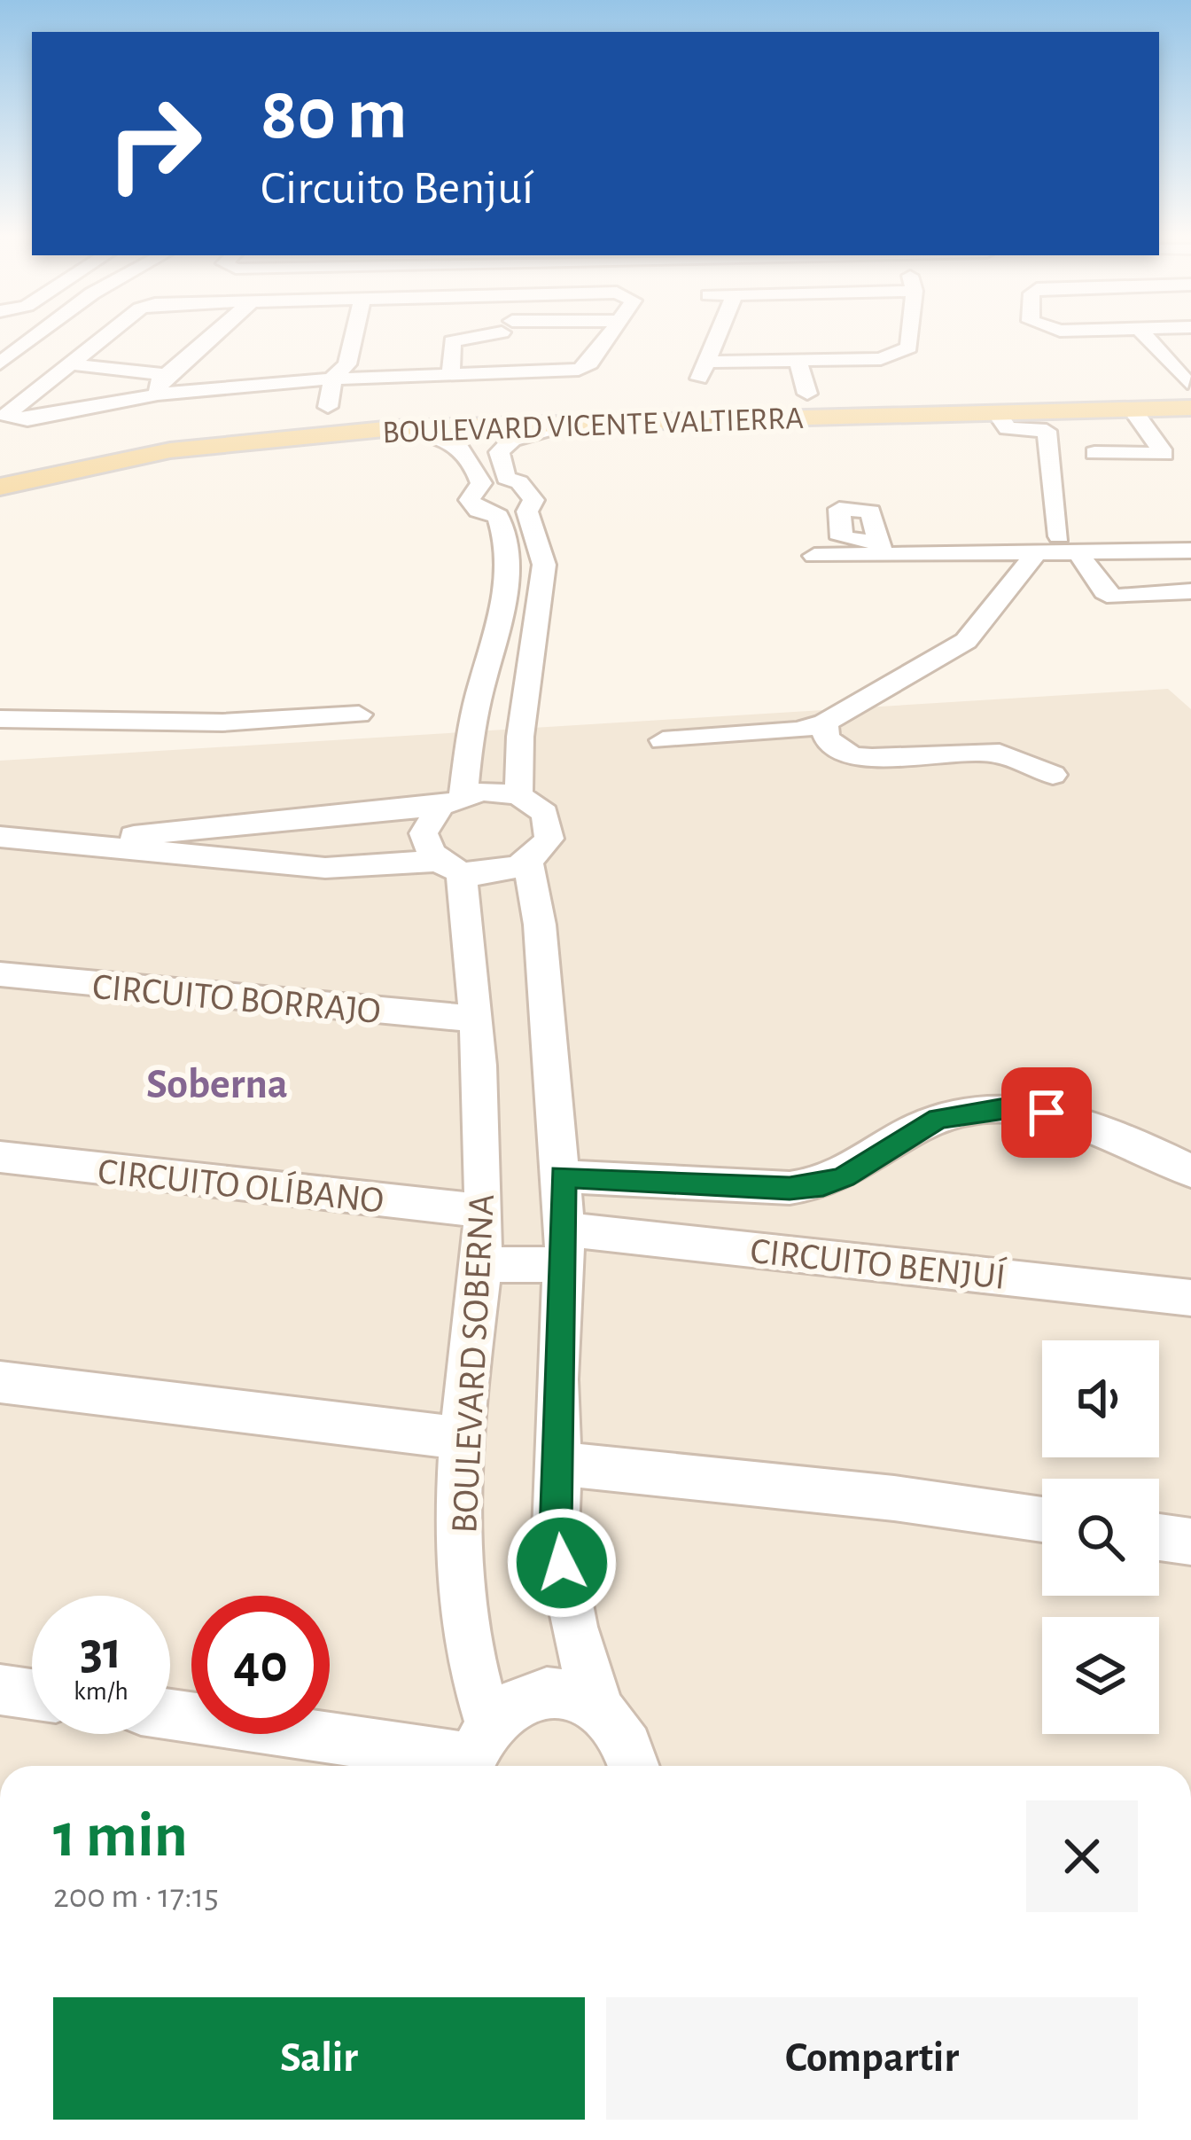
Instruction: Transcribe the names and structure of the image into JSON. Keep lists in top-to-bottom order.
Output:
{
  "streets": {
    "main road": ["BOULEVARD VICENTE VALTIERRA"],
    "street": [
      "CIRCUITO BORRAJO",
      "CIRCUITO OLÍBANO",
      "CIRCUITO BENJUÍ",
      "BOULEVARD SOBERNA"
    ]
  },
  "crossings": [
    ["CIRCUITO BORRAJO", "BOULEVARD SOBERNA"],
    ["CIRCUITO OLÍBANO", "BOULEVARD SOBERNA"],
    ["CIRCUITO BENJUÍ", "BOULEVARD SOBERNA"]
  ],
  "districts": ["Soberna"],
  "page": {
    "turn": ["80 m", "Circuito Benjuí"],
    "speed": "31 km/h",
    "limit": "40",
    "heading": ["1 min", "200 m · 17:15"],
    "buttons": ["Salir", "Compartir"]
  }
}
